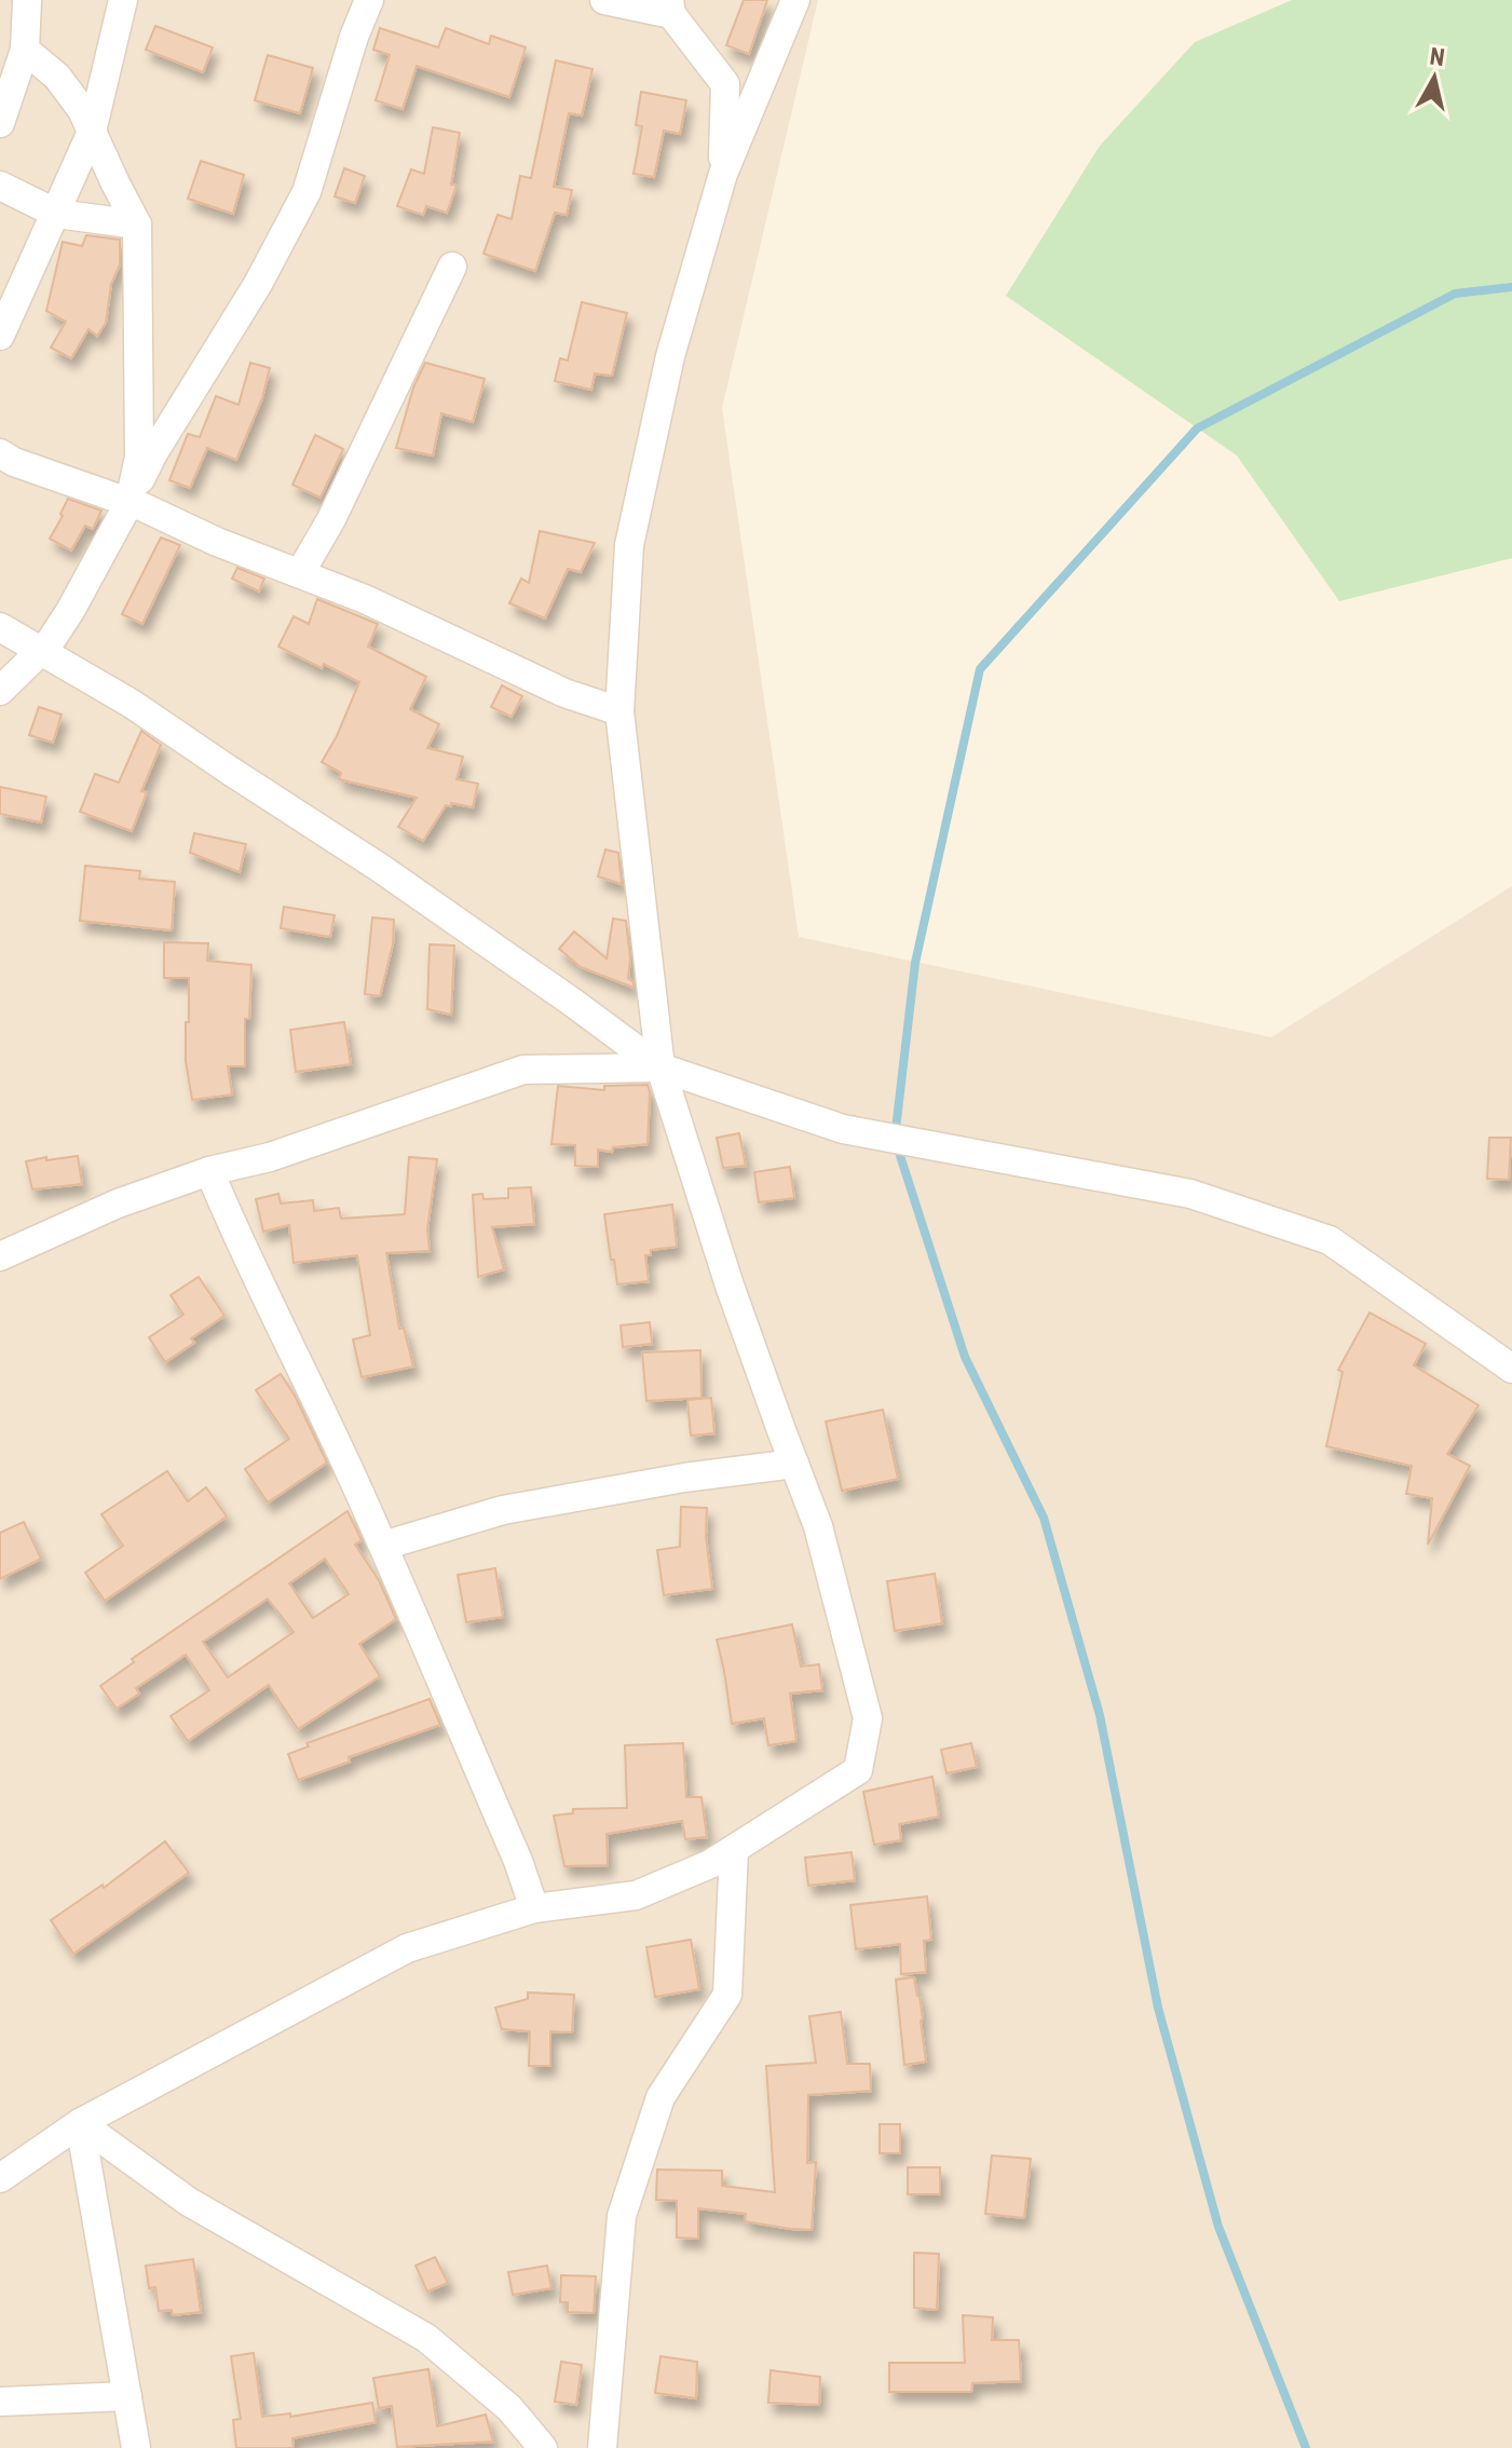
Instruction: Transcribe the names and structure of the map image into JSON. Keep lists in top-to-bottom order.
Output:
{
  "north": "top"
}
